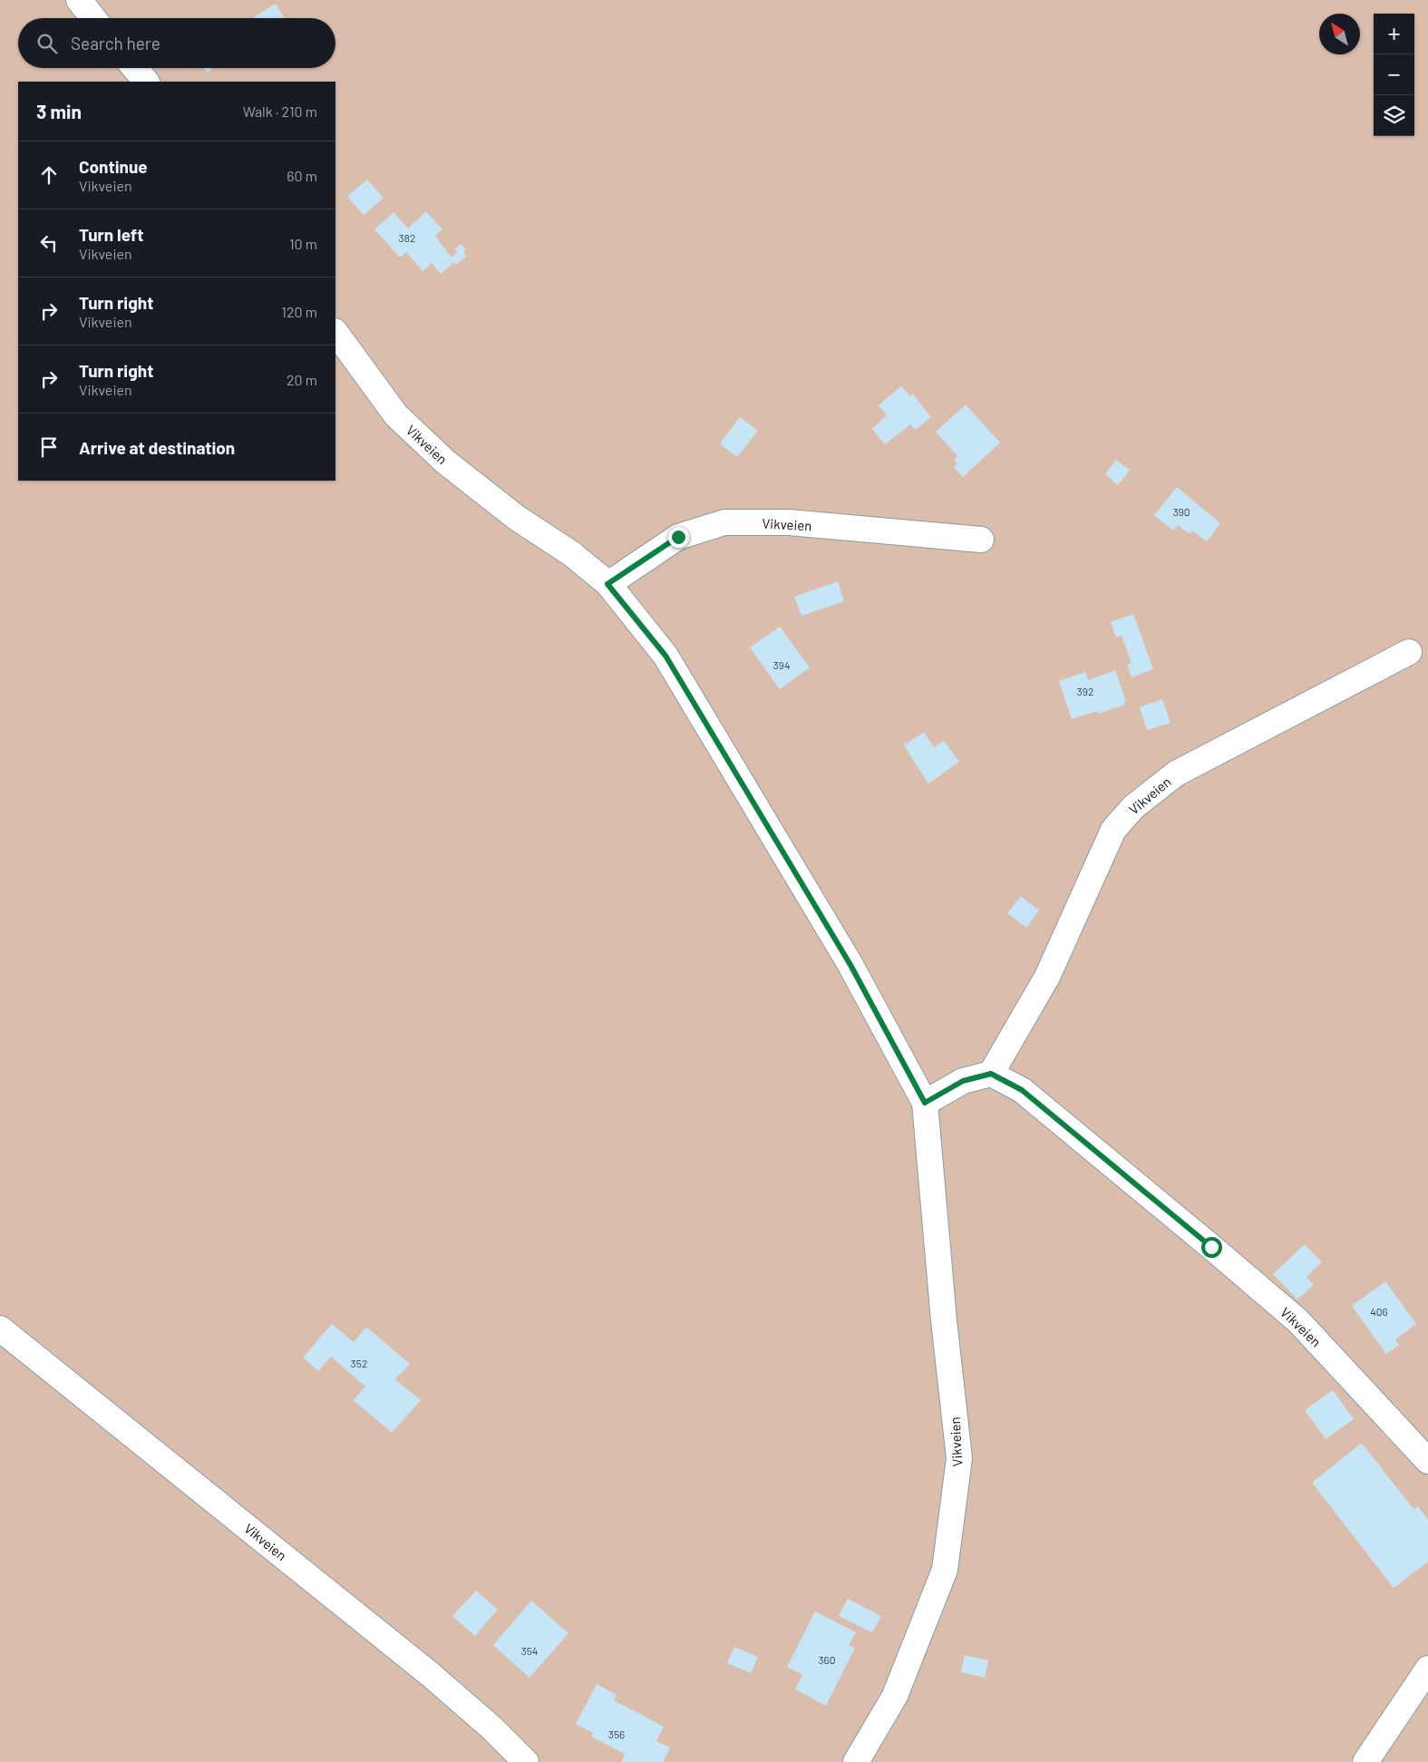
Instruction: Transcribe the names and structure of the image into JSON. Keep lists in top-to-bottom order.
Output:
{
  "streets": {
    "street": ["Vikveien"]
  },
  "house_numbers": [
    "382",
    "390",
    "394",
    "392",
    "406",
    "352",
    "354",
    "360",
    "356"
  ],
  "north": "top left",
  "page": {
    "map_buttons": ["+", "−"],
    "search": "Search here",
    "heading": ["3 min", "Walk · 210 m"],
    "list": [
      ["Continue", "Vikveien", "60 m"],
      ["Turn left", "Vikveien", "10 m"],
      ["Turn right", "Vikveien", "120 m"],
      ["Turn right", "Vikveien", "20 m"],
      "Arrive at destination"
    ]
  }
}
